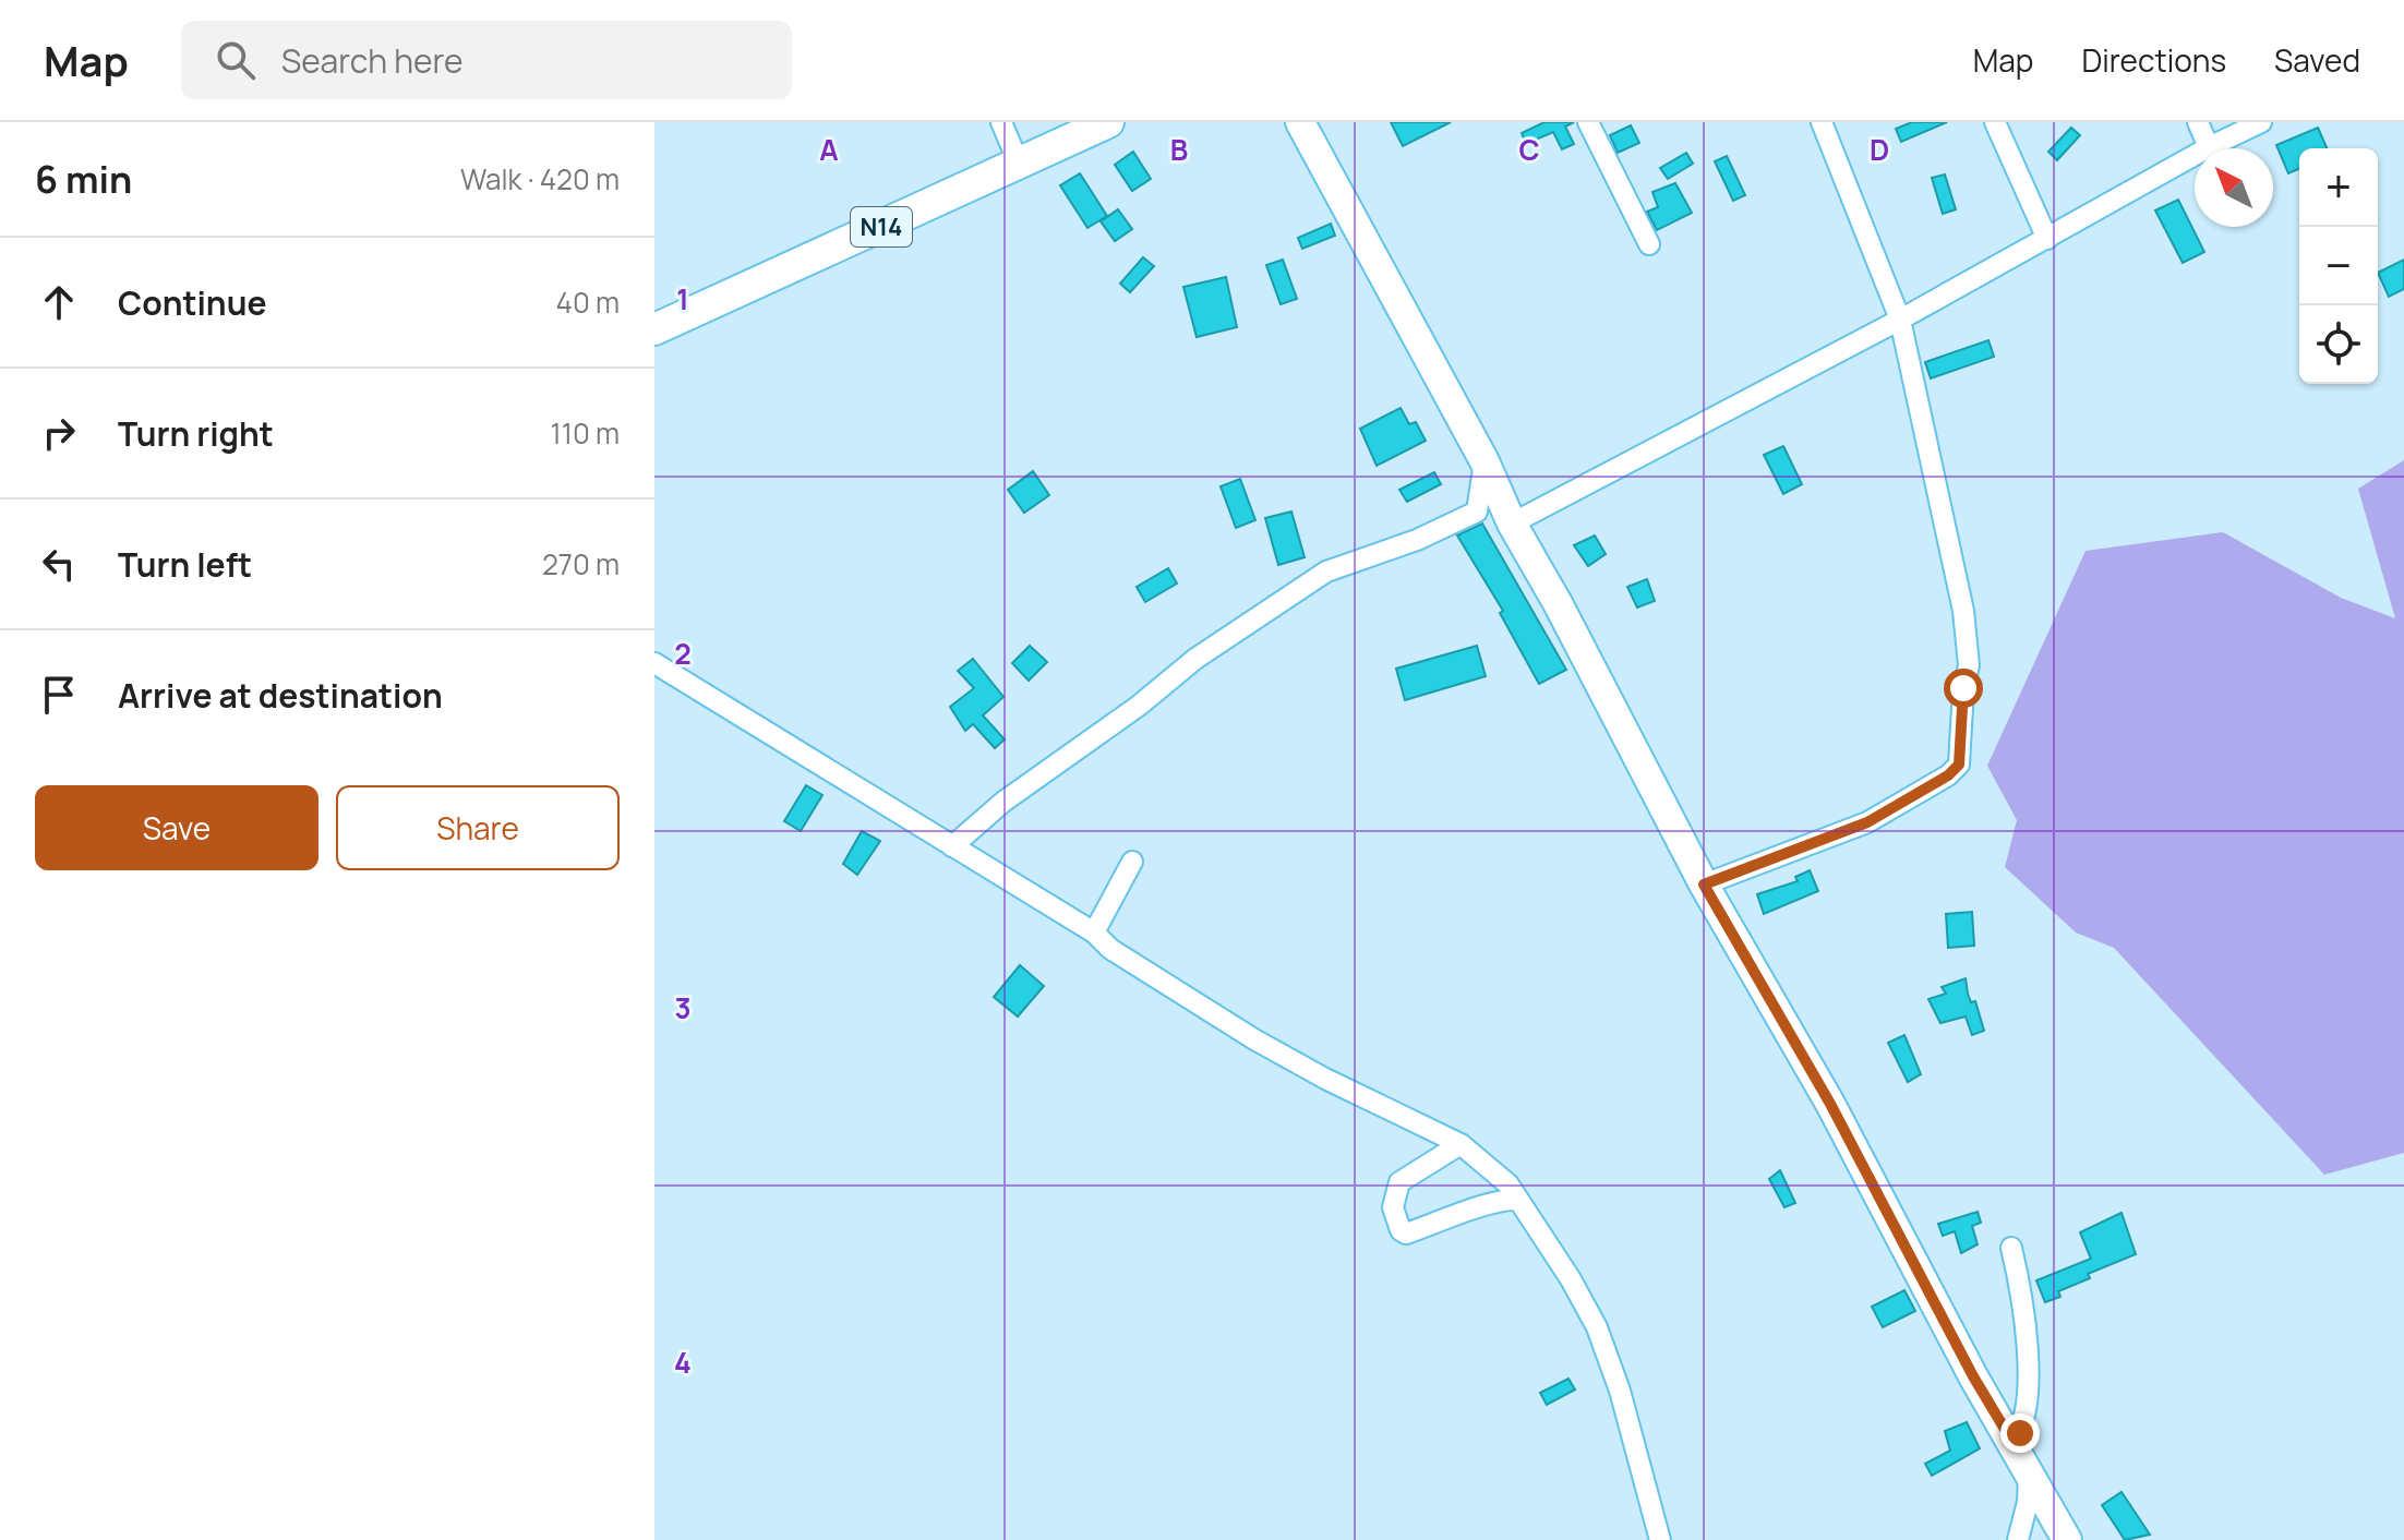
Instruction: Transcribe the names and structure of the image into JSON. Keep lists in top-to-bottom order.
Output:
{
  "streets": {
    "main road": ["N14"]
  },
  "north": "top left",
  "page": {
    "header": "Map",
    "search": "Search here",
    "nav": ["Map", "Directions", "Saved"],
    "heading": ["6 min", "Walk · 420 m"],
    "map_buttons": ["+", "−"],
    "list": [
      ["Continue", "40 m"],
      ["Turn right", "110 m"],
      ["Turn left", "270 m"],
      "Arrive at destination"
    ],
    "buttons": ["Save", "Share"]
  },
  "grid": {
    "columns": [
      "A",
      "B",
      "C",
      "D"
    ],
    "rows": [
      "1",
      "2",
      "3",
      "4"
    ]
  }
}
